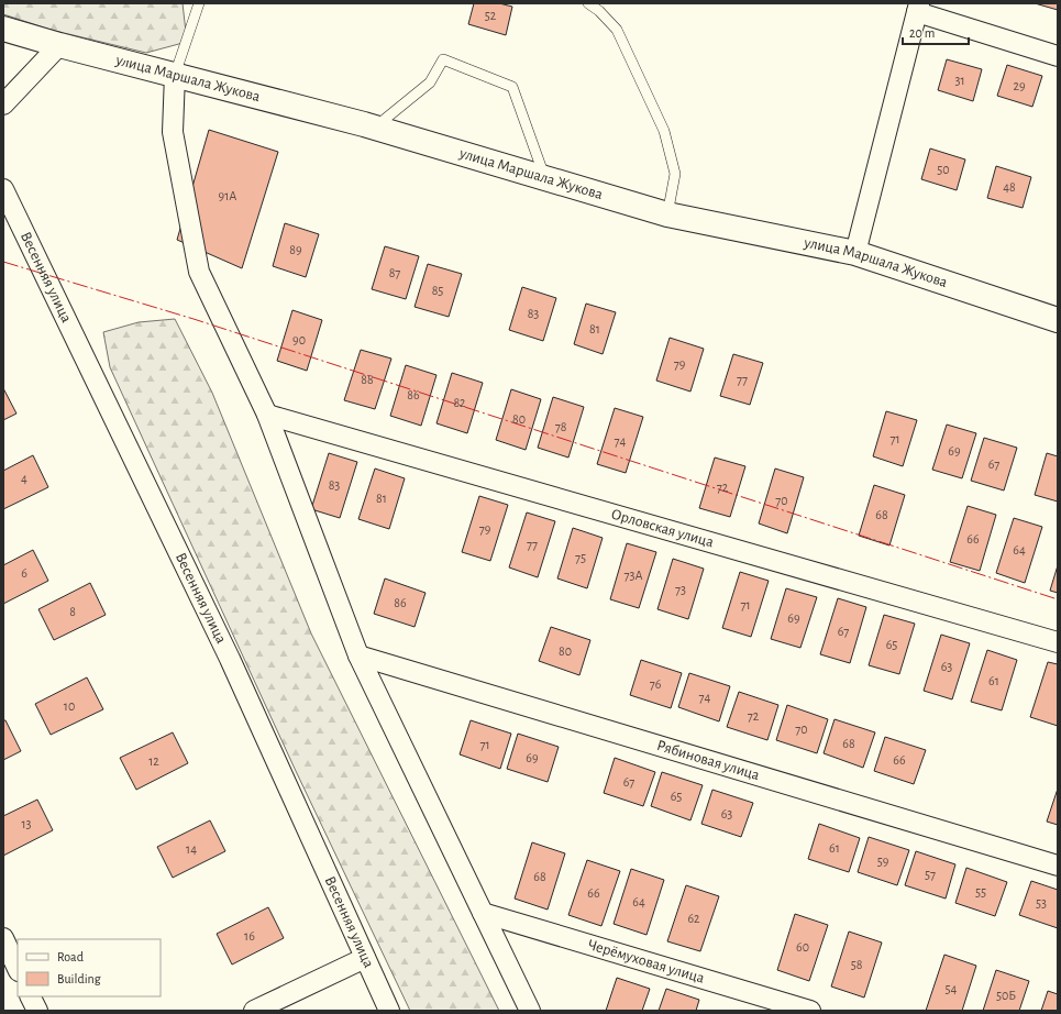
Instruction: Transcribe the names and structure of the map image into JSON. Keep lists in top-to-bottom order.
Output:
{
  "streets": {
    "main road": ["улица Маршала Жукова"],
    "street": [
      "Весенняя улица",
      "Орловская улица",
      "Рябиновая улица",
      "Черёмуховая улица"
    ]
  },
  "house_numbers": [
    "52",
    "31",
    "29",
    "50",
    "48",
    "91А",
    "89",
    "87",
    "85",
    "83",
    "81",
    "90",
    "79",
    "88",
    "77",
    "86",
    "82",
    "80",
    "78",
    "71",
    "74",
    "69",
    "67",
    "4",
    "83",
    "72",
    "81",
    "70",
    "68",
    "79",
    "66",
    "77",
    "64",
    "75",
    "6",
    "73А",
    "73",
    "86",
    "71",
    "8",
    "69",
    "67",
    "65",
    "80",
    "63",
    "61",
    "76",
    "74",
    "10",
    "72",
    "70",
    "68",
    "71",
    "69",
    "66",
    "12",
    "67",
    "65",
    "63",
    "13",
    "61",
    "14",
    "59",
    "57",
    "68",
    "55",
    "66",
    "64",
    "53",
    "62",
    "16",
    "60",
    "58",
    "54",
    "50Б"
  ],
  "legend": ["Road", "Building"],
  "scale_bar": "20 m"
}
